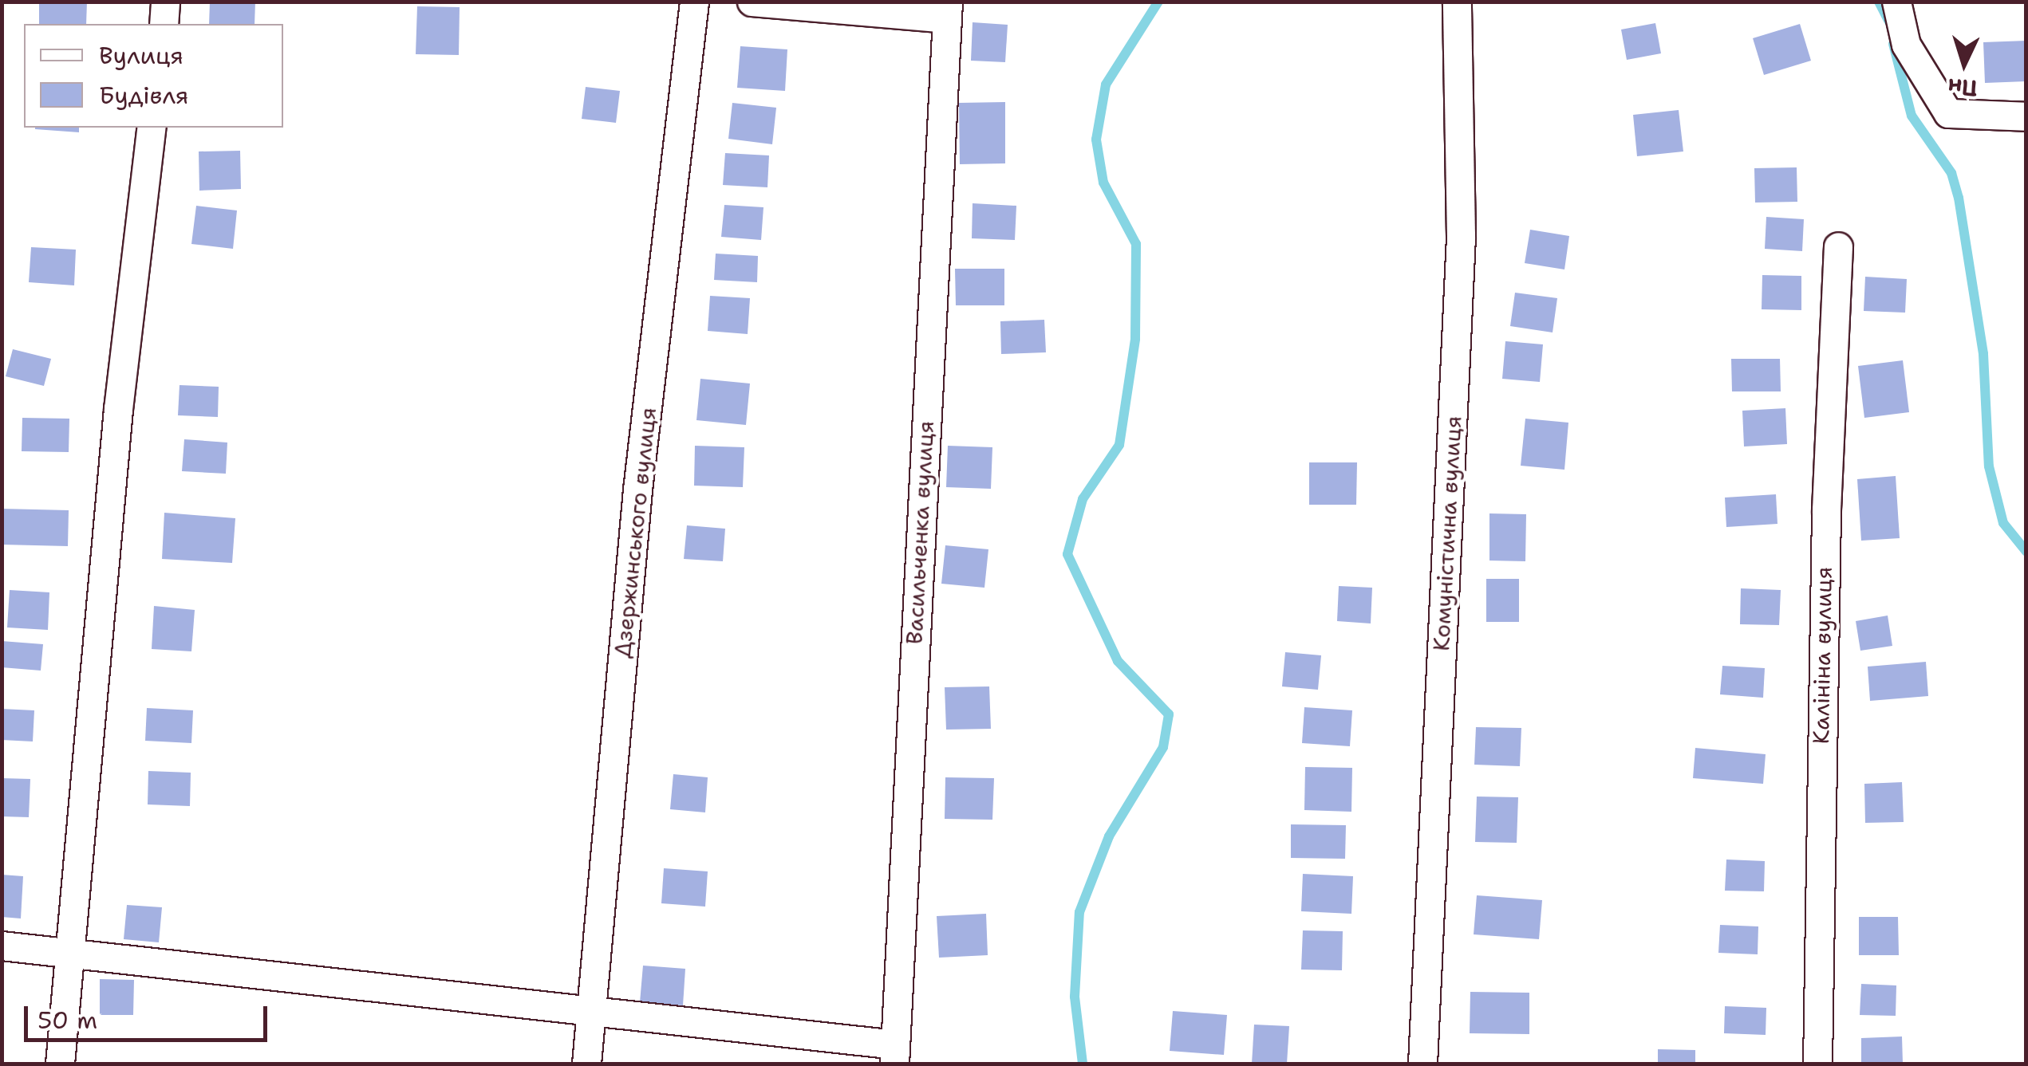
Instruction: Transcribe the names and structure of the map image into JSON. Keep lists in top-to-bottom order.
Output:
{
  "streets": {
    "street": [
      "Дзержинського вулиця",
      "Васильченка вулиця",
      "Комуністична вулиця",
      "Калініна вулиця"
    ]
  },
  "legend": ["Вулиця", "Будівля"],
  "scale_bar": "50 m",
  "north": "bottom"
}
